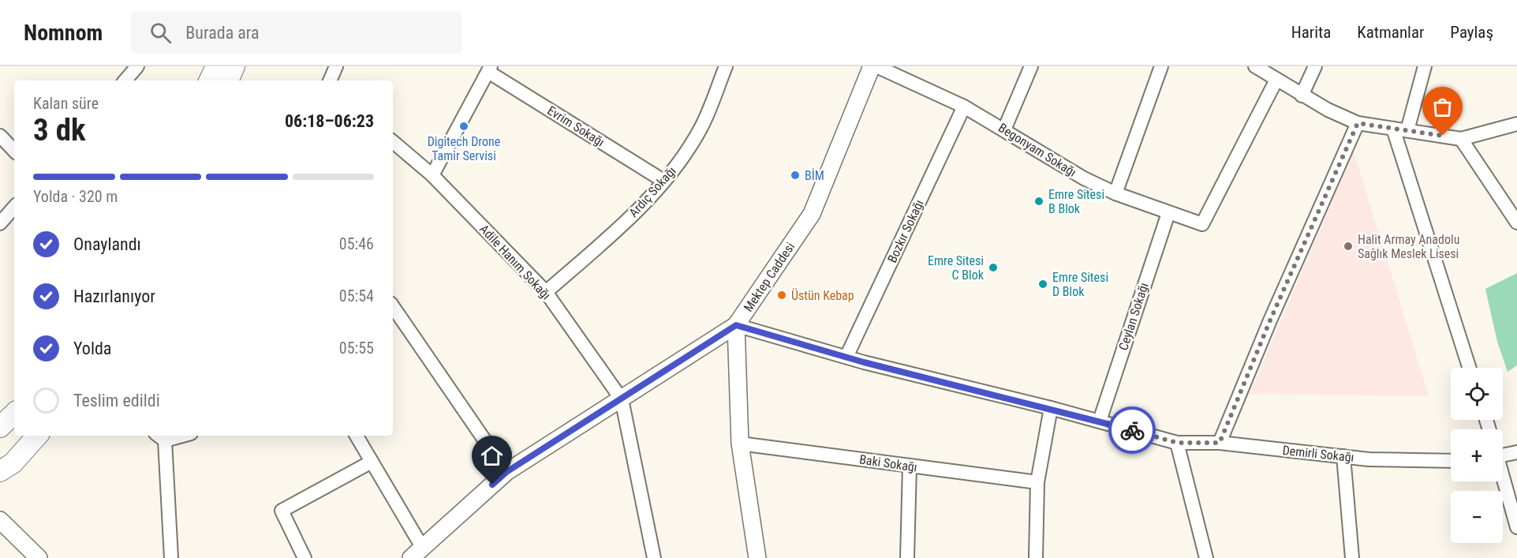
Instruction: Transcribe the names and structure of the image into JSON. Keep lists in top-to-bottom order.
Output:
{
  "streets": {
    "street": [
      "Evrim Sokağı",
      "Begonyam Sokağı",
      "Ardıç Sokağı",
      "Bozkır Sokağı",
      "Adile Hanım Sokağı",
      "Mektep Caddesi",
      "Ceylan Sokağı",
      "Demirli Sokağı",
      "Baki Sokağı"
    ]
  },
  "crossings": [
    ["Evrim Sokağı", "Ardıç Sokağı"],
    ["Begonyam Sokağı", "Bozkır Sokağı"],
    ["Begonyam Sokağı", "Ceylan Sokağı"],
    ["Ardıç Sokağı", "Adile Hanım Sokağı"],
    ["Bozkır Sokağı", "Demirli Sokağı"],
    ["Mektep Caddesi", "Demirli Sokağı"],
    ["Mektep Caddesi", "Baki Sokağı"],
    ["Ceylan Sokağı", "Demirli Sokağı"]
  ],
  "places": [
    "Digitech Drone Tamir Servisi",
    "BİM",
    "Emre Sitesi B Blok",
    "Halit Armay Anadolu Sağlık Meslek Lisesi",
    "Emre Sitesi C Blok",
    "Emre Sitesi D Blok",
    "Üstün Kebap"
  ],
  "page": {
    "header": "Nomnom",
    "search": "Burada ara",
    "nav": ["Harita", "Katmanlar", "Paylaş"],
    "heading": ["3 dk", "Kalan süre", "06:18–06:23"],
    "bar": "Yolda · 320 m",
    "list": [
      ["Onaylandı", "05:46"],
      ["Hazırlanıyor", "05:54"],
      ["Yolda", "05:55"],
      "Teslim edildi"
    ],
    "map_buttons": ["+", "−"]
  }
}
